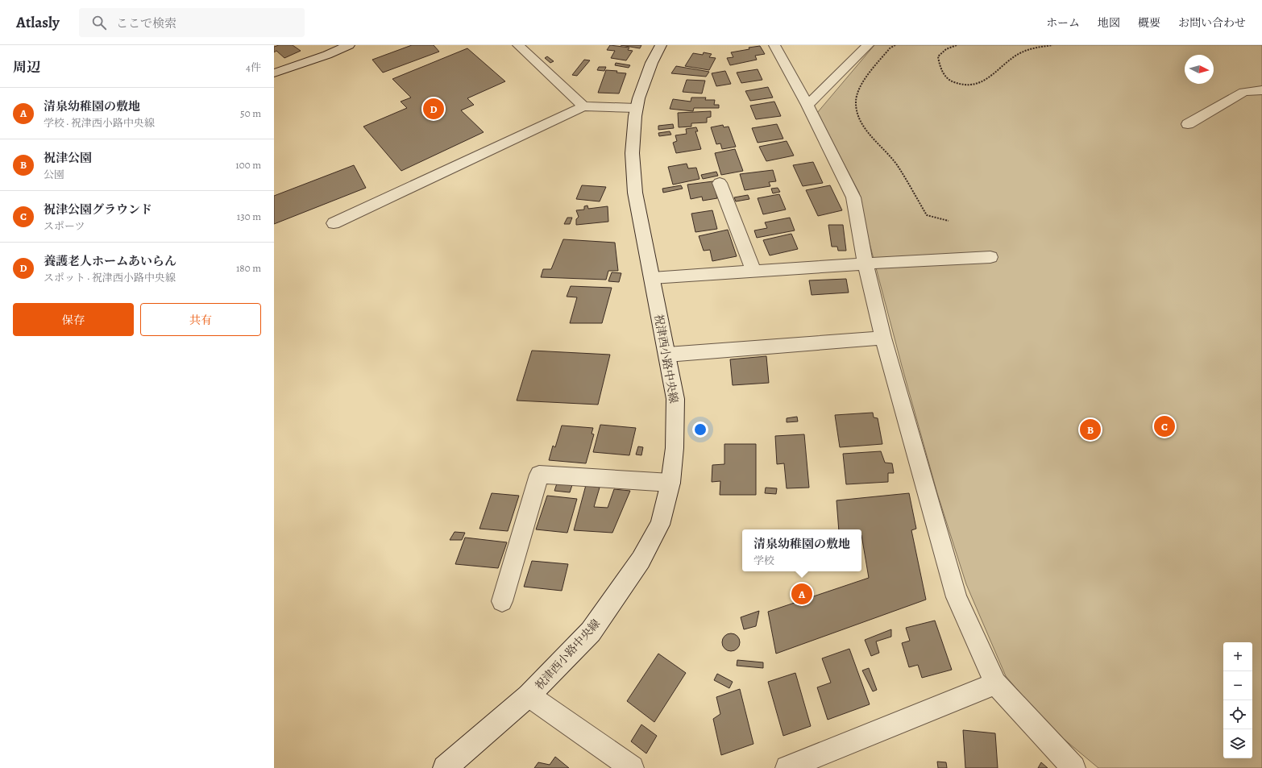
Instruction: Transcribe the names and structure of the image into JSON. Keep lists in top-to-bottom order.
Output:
{
  "streets": {
    "street": ["祝津西小路中央線"]
  },
  "north": "right",
  "page": {
    "header": "Atlasly",
    "search": "ここで検索",
    "nav": [
      "ホーム",
      "地図",
      "概要",
      "お問い合わせ"
    ],
    "heading": ["周辺", "4件"],
    "list": [
      {
        "mark": "A",
        "name": "清泉幼稚園の敷地",
        "note": "学校 · 祝津西小路中央線",
        "value": "50 m"
      },
      {
        "mark": "B",
        "name": "祝津公園",
        "note": "公園",
        "value": "100 m"
      },
      {
        "mark": "C",
        "name": "祝津公園グラウンド",
        "note": "スポーツ",
        "value": "130 m"
      },
      {
        "mark": "D",
        "name": "養護老人ホームあいらん",
        "note": "スポット · 祝津西小路中央線",
        "value": "180 m"
      }
    ],
    "pins": [
      "D",
      "C",
      "B",
      "A"
    ],
    "buttons": ["保存", "共有"],
    "popup": ["清泉幼稚園の敷地", "学校"],
    "map_buttons": ["+", "−"]
  }
}
